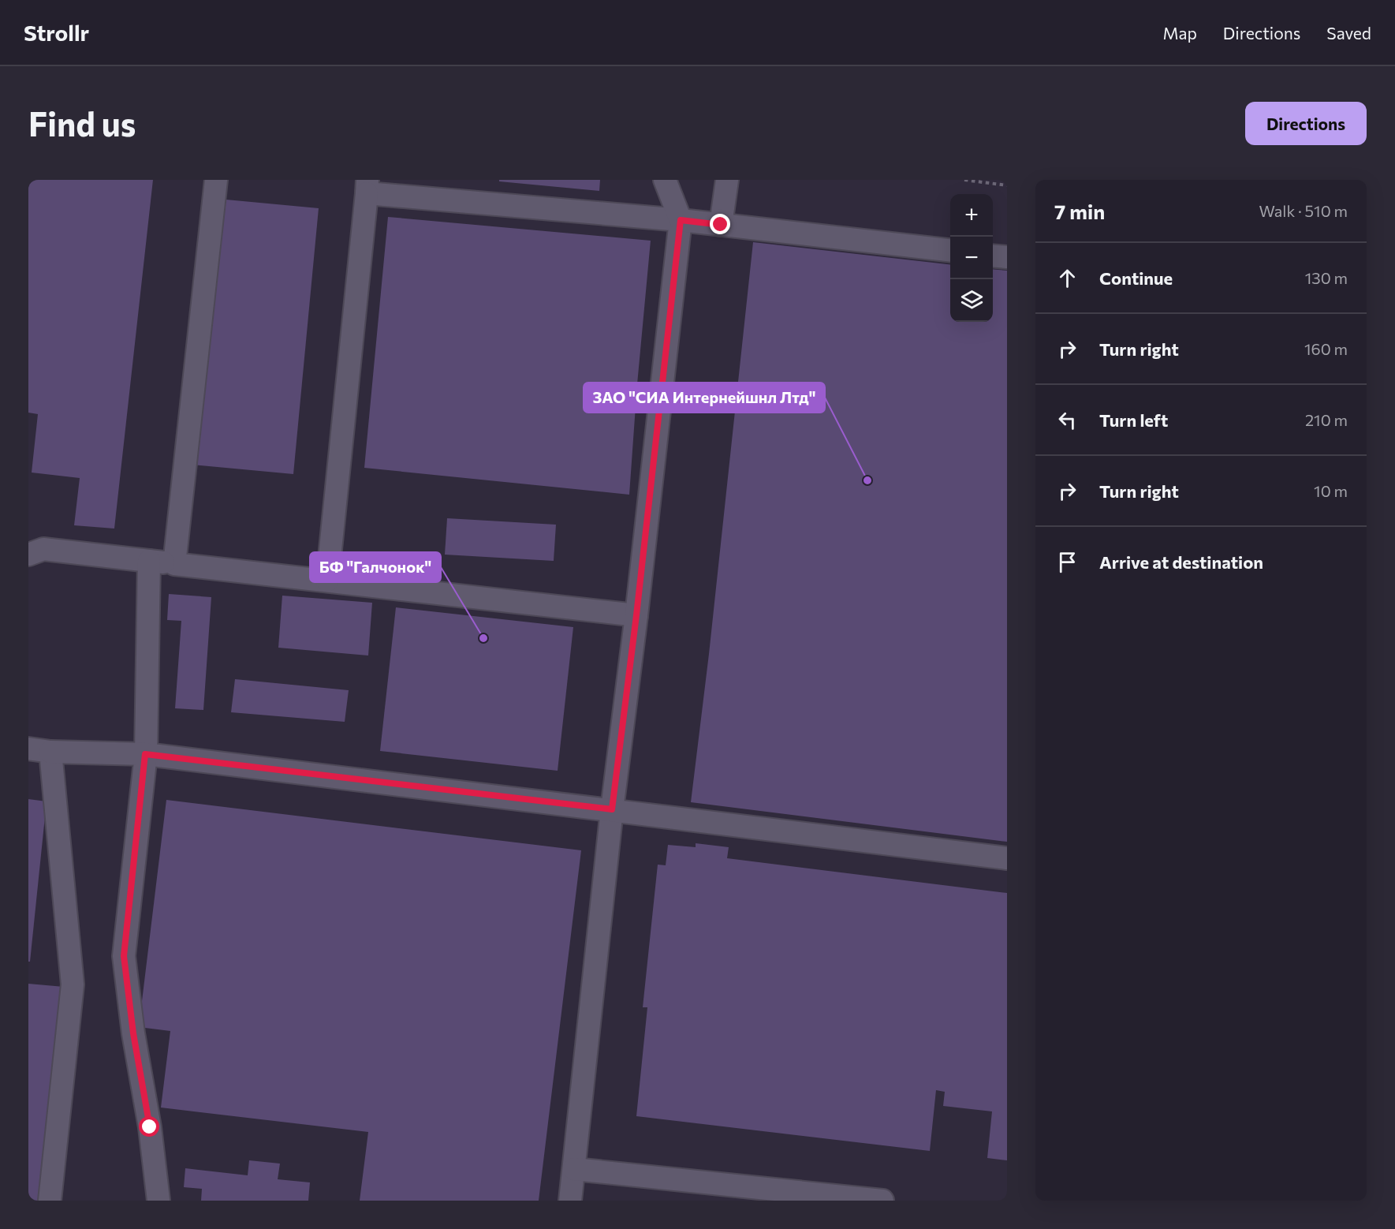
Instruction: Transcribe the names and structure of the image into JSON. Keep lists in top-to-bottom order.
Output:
{
  "places": ["ЗАО \"СИА Интернейшнл Лтд\"", "БФ \"Галчонок\""],
  "page": {
    "header": "Strollr",
    "nav": ["Map", "Directions", "Saved"],
    "buttons": "Directions",
    "title": "Find us",
    "heading": ["7 min", "Walk · 510 m"],
    "map_buttons": ["+", "−"],
    "list": [
      ["Continue", "130 m"],
      ["Turn right", "160 m"],
      ["Turn left", "210 m"],
      ["Turn right", "10 m"],
      "Arrive at destination"
    ]
  }
}
